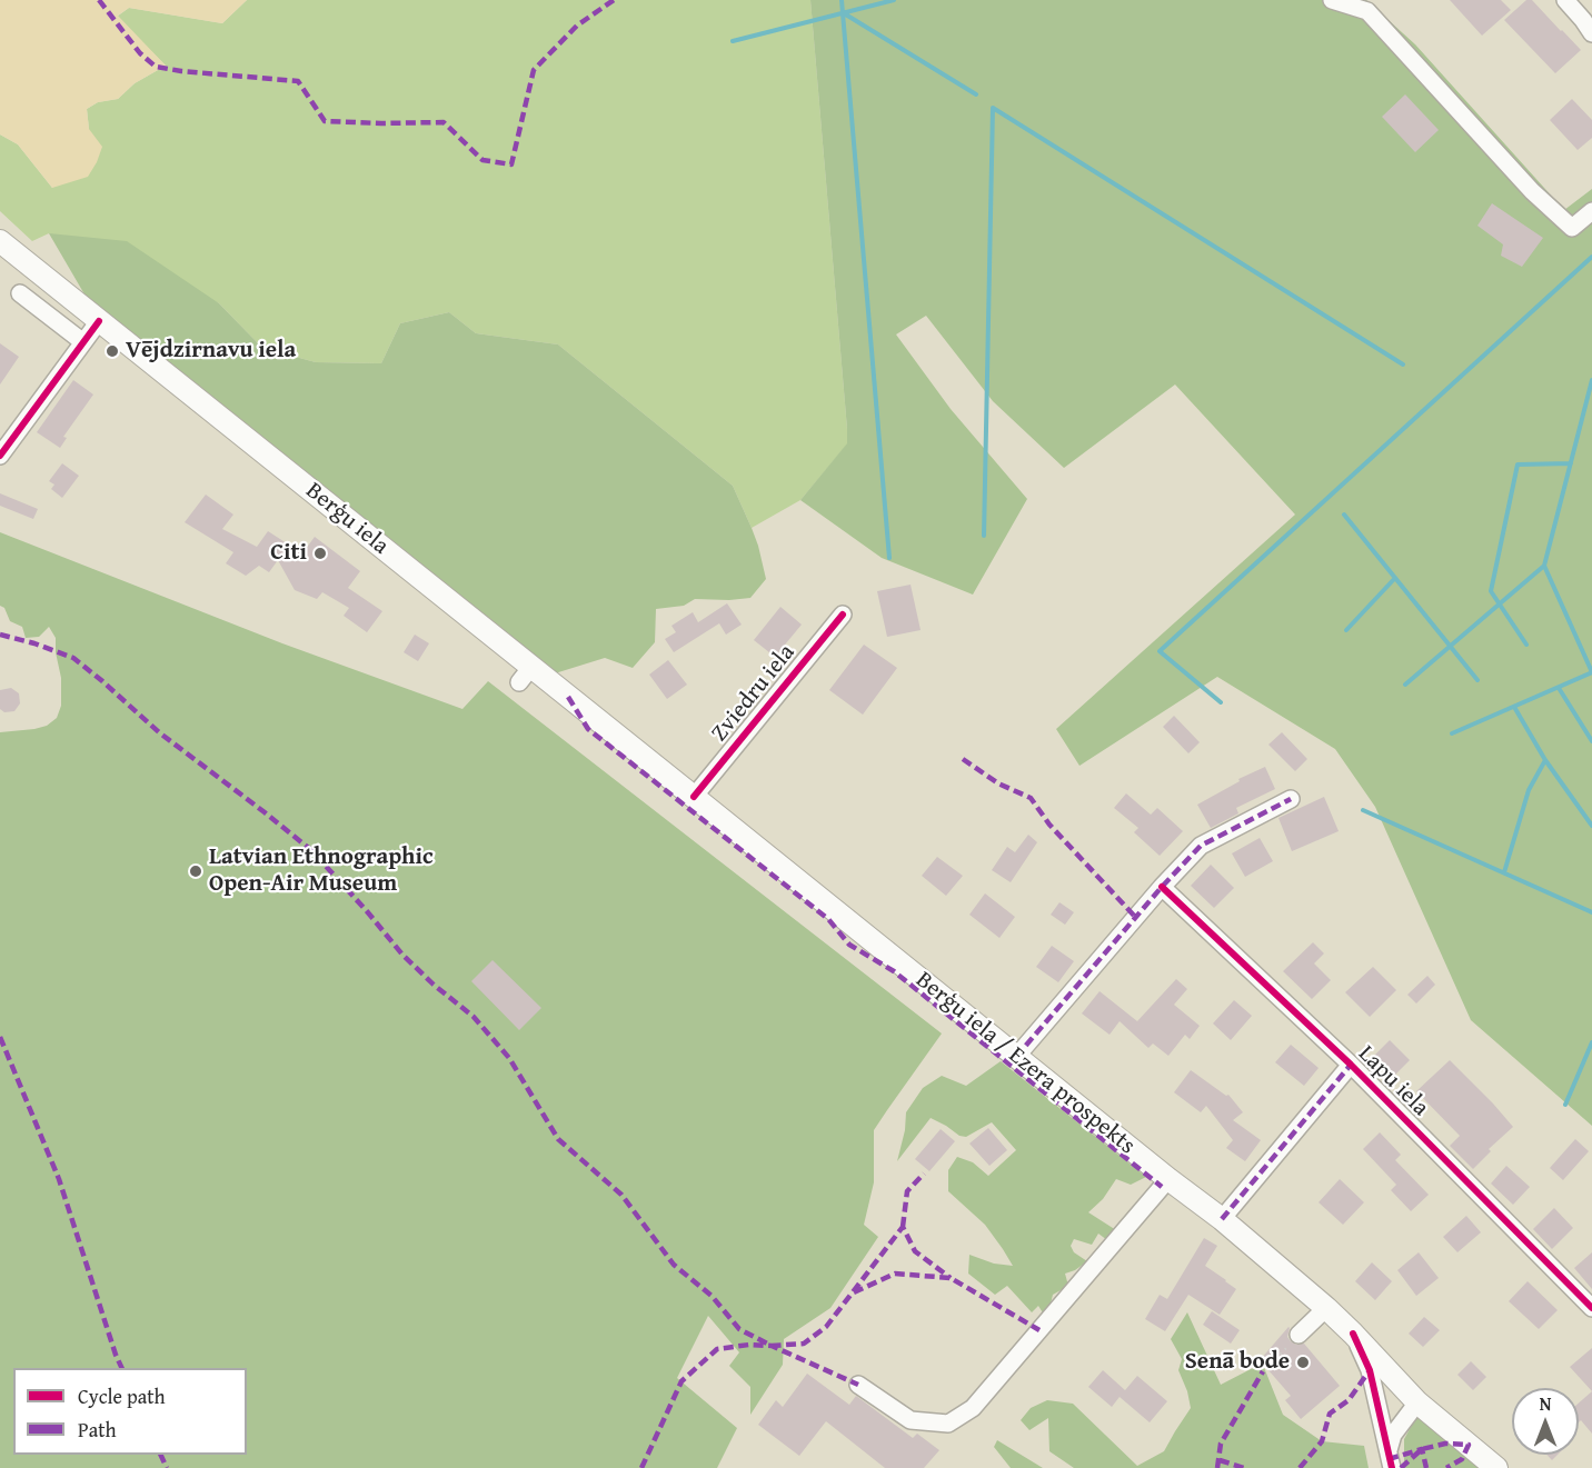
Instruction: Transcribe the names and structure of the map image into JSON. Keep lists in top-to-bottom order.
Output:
{
  "streets": {
    "main road": ["Berģu iela", "Berģu iela / Ezera prospekts"],
    "street": ["Zviedru iela", "Lapu iela"]
  },
  "crossings": [
    ["Berģu iela", "Zviedru iela"],
    ["Berģu iela", "Berģu iela / Ezera prospekts"],
    ["Zviedru iela", "Berģu iela / Ezera prospekts"]
  ],
  "places": [
    "Vējdzirnavu iela",
    "Citi",
    "Latvian Ethnographic Open-Air Museum",
    "Senā bode"
  ],
  "legend": ["Cycle path", "Path"],
  "north": "top"
}
